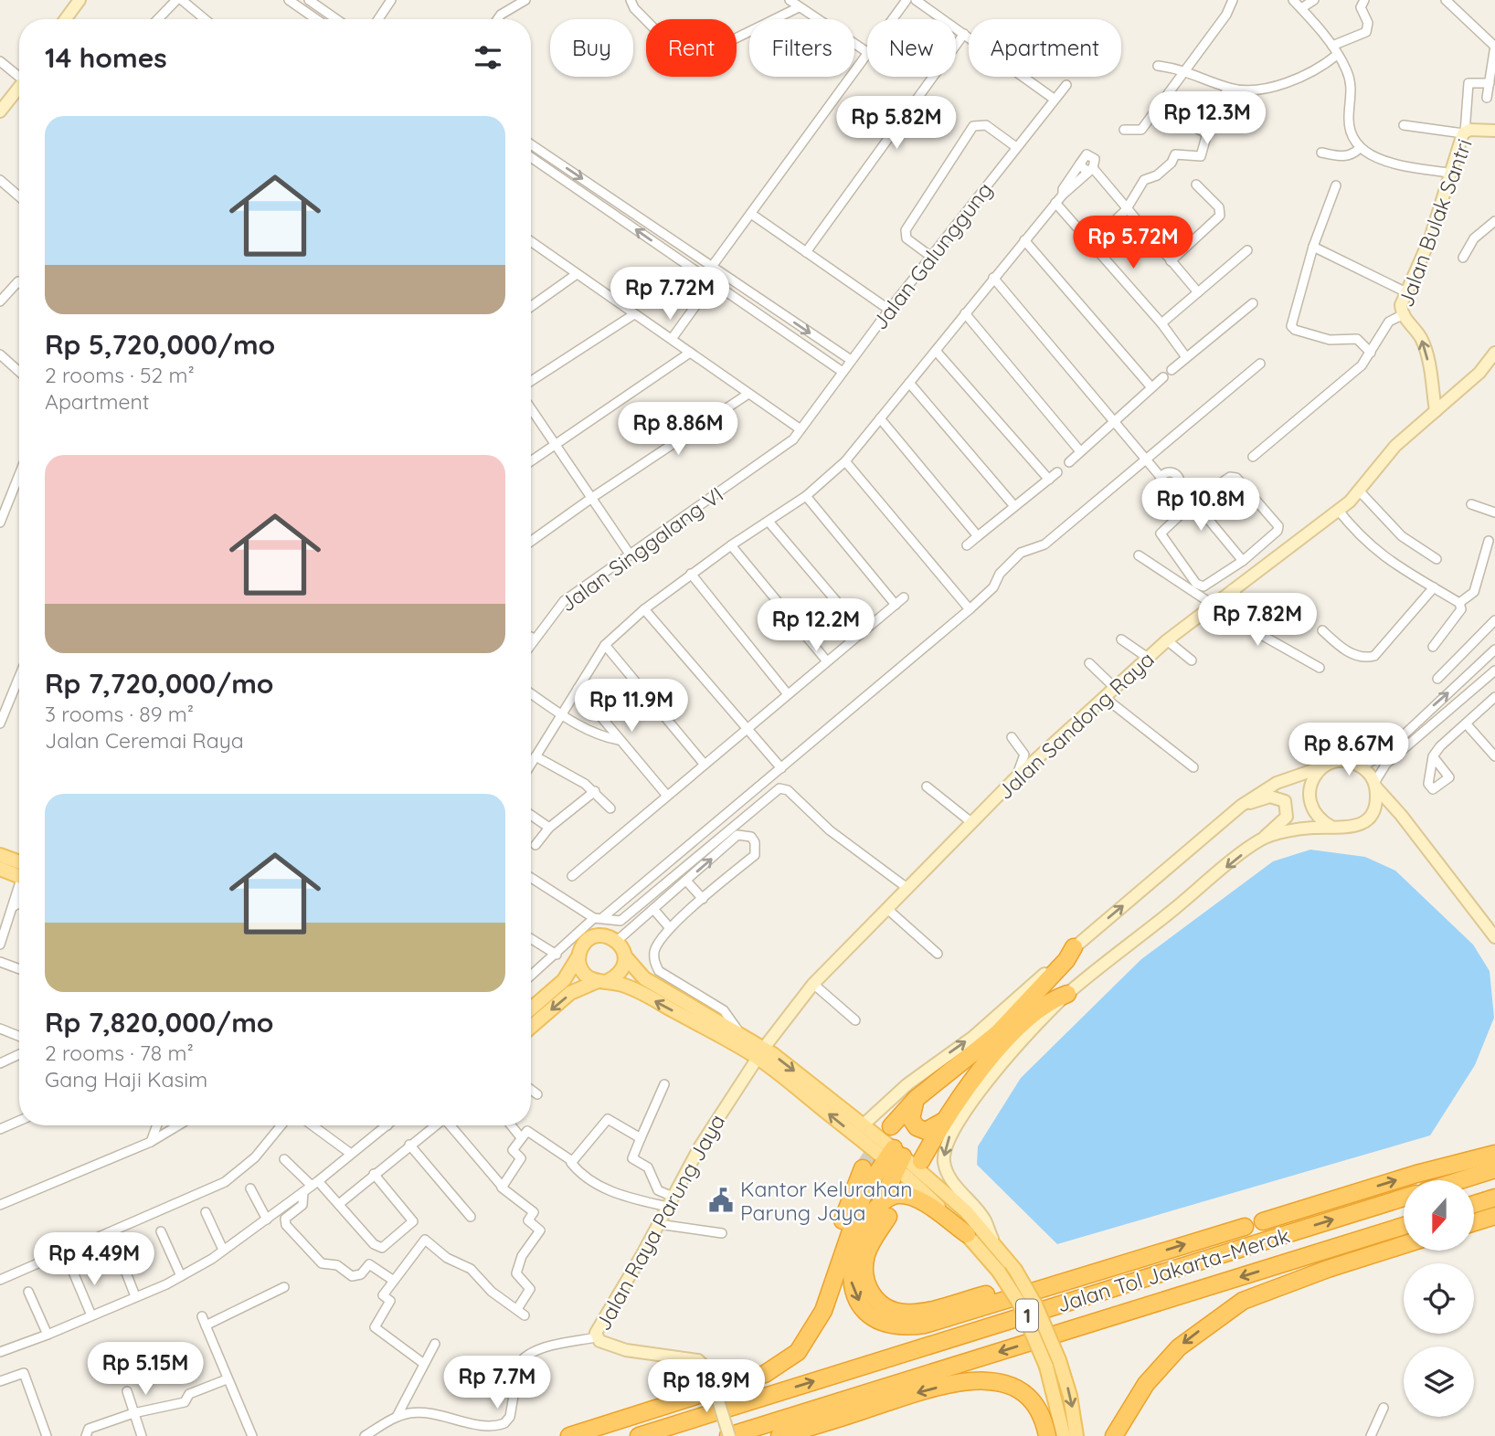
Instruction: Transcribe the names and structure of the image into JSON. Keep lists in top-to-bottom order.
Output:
{
  "streets": {
    "highway": ["Jalan Tol Jakarta–Merak", "1"],
    "street": [
      "Jalan Bulak Santri",
      "Jalan Galunggung",
      "Jalan Singgalang VI",
      "Jalan Sandong Raya",
      "Jalan Raya Parung Jaya"
    ]
  },
  "crossings": [
    ["Jalan Bulak Santri", "Jalan Sandong Raya"],
    ["Jalan Galunggung", "Jalan Singgalang VI"],
    ["Jalan Sandong Raya", "Jalan Raya Parung Jaya"],
    ["Jalan Raya Parung Jaya", "Jalan Tol Jakarta–Merak"]
  ],
  "places": {
    "public building": ["Kantor Kelurahan Parung Jaya"]
  },
  "north": "bottom",
  "page": {
    "chip": [
      "Buy",
      "Rent",
      "Filters",
      "New",
      "Apartment"
    ],
    "heading": "14 homes",
    "price": [
      "Rp 12.3M",
      "Rp 5.82M",
      "Rp 5.72M",
      "Rp 7.72M",
      "Rp 8.86M",
      "Rp 10.8M",
      "Rp 7.82M",
      "Rp 12.2M",
      "Rp 11.9M",
      "Rp 8.67M",
      "Rp 4.49M",
      "Rp 5.15M",
      "Rp 7.7M",
      "Rp 18.9M"
    ],
    "list": [
      {
        "name": "Rp 5,720,000/mo",
        "note": "2 rooms · 52 m² · Apartment"
      },
      {
        "name": "Rp 7,720,000/mo",
        "note": "3 rooms · 89 m² · Jalan Ceremai Raya"
      },
      {
        "name": "Rp 7,820,000/mo",
        "note": "2 rooms · 78 m² · Gang Haji Kasim"
      }
    ]
  }
}
